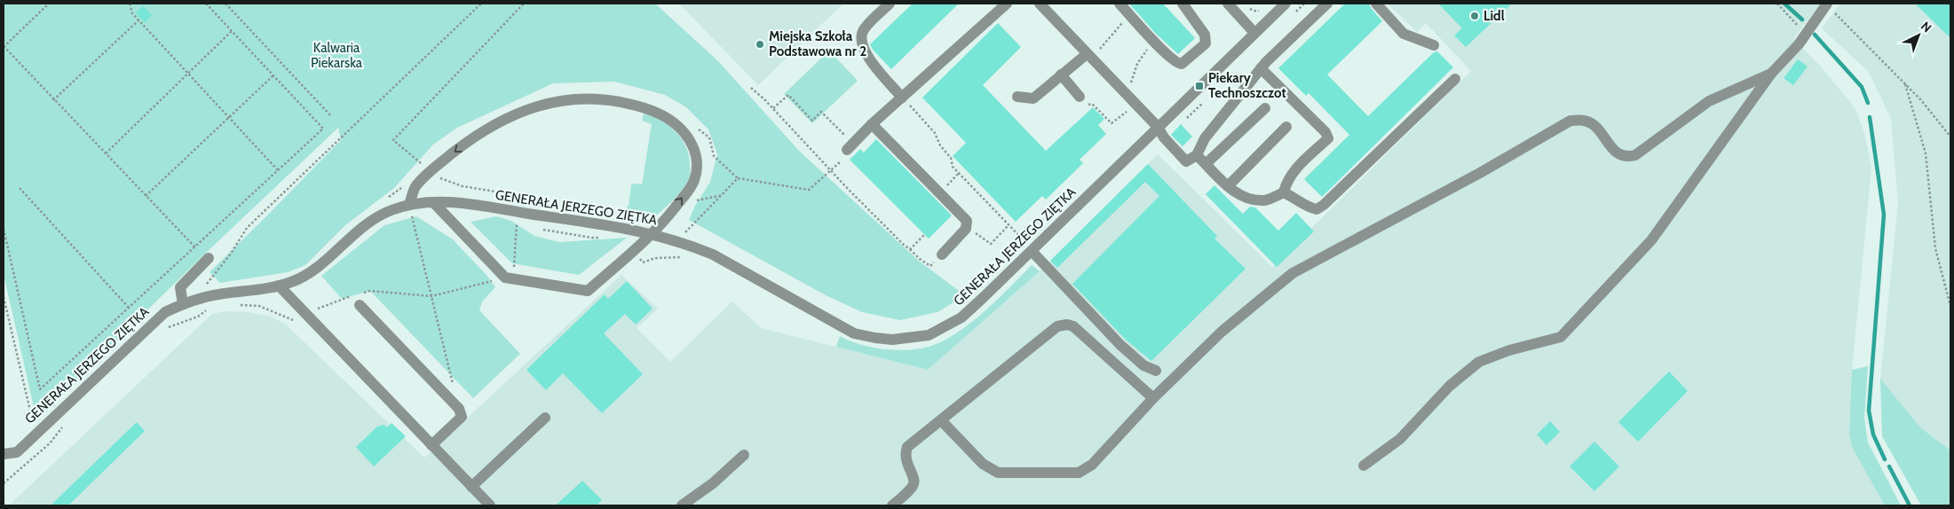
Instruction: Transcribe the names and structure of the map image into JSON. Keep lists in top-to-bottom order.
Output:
{
  "streets": {
    "street": ["GENERAŁA JERZEGO ZIĘTKA"]
  },
  "parks": ["Kalwaria Piekarska"],
  "places": {
    "other": ["Lidl", "Miejska Szkoła Podstawowa nr 2"],
    "transit": ["Piekary Technoszczot"]
  },
  "north": "top right"
}
